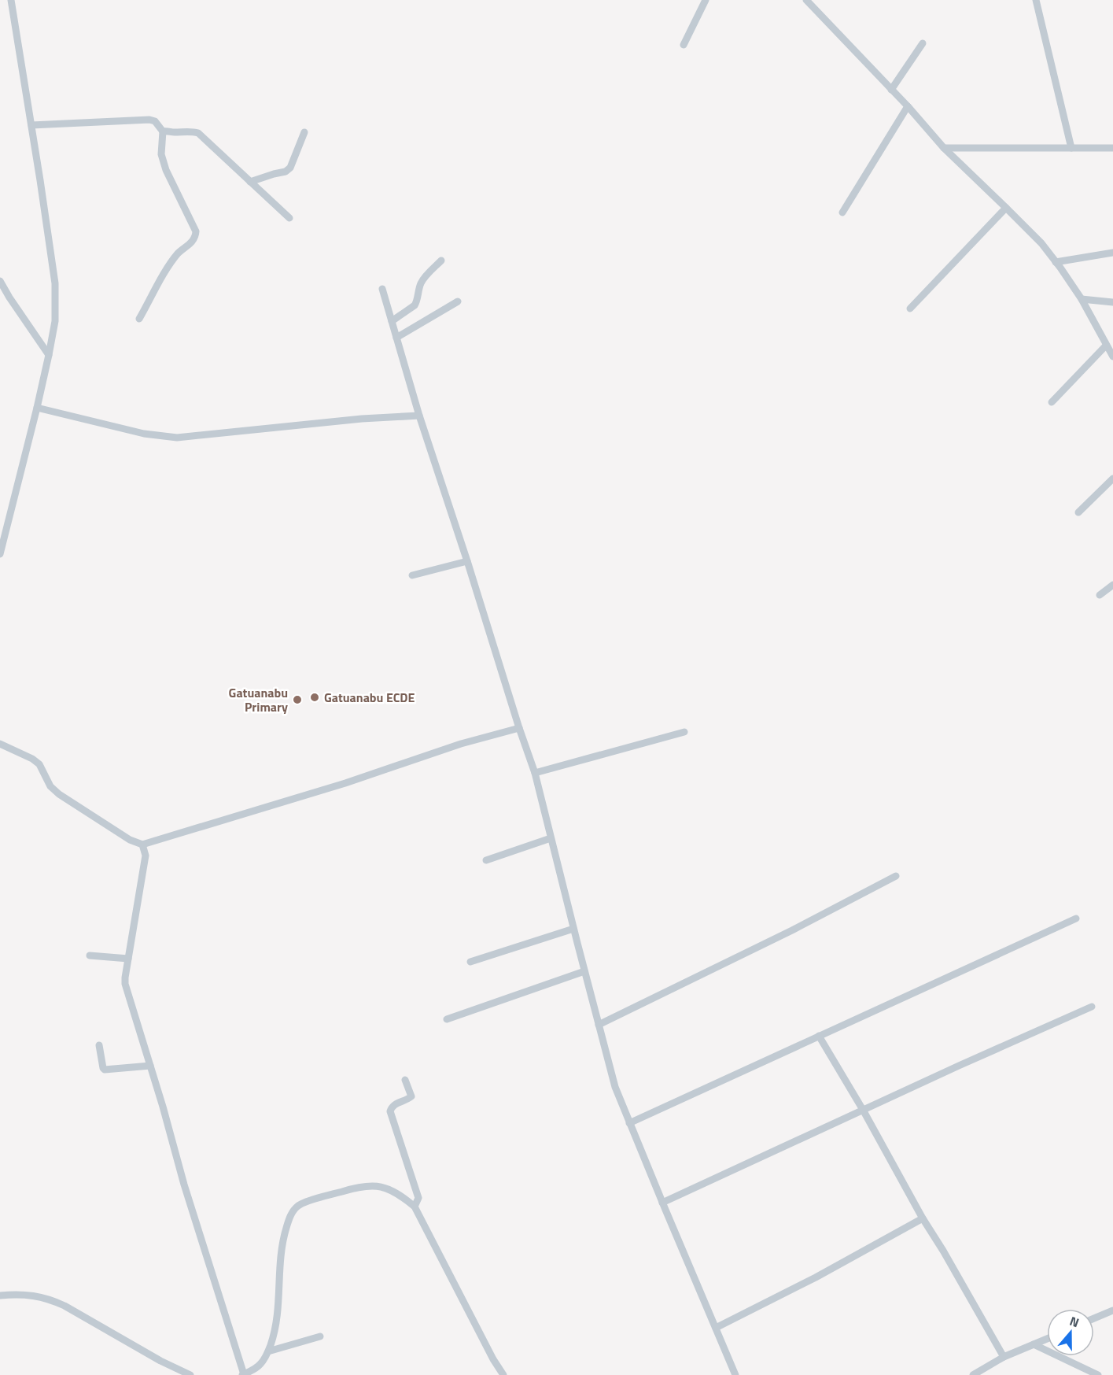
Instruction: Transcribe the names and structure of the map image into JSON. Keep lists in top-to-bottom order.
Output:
{
  "places": ["Gatuanabu ECDE", "Gatuanabu Primary"],
  "north": "top"
}
